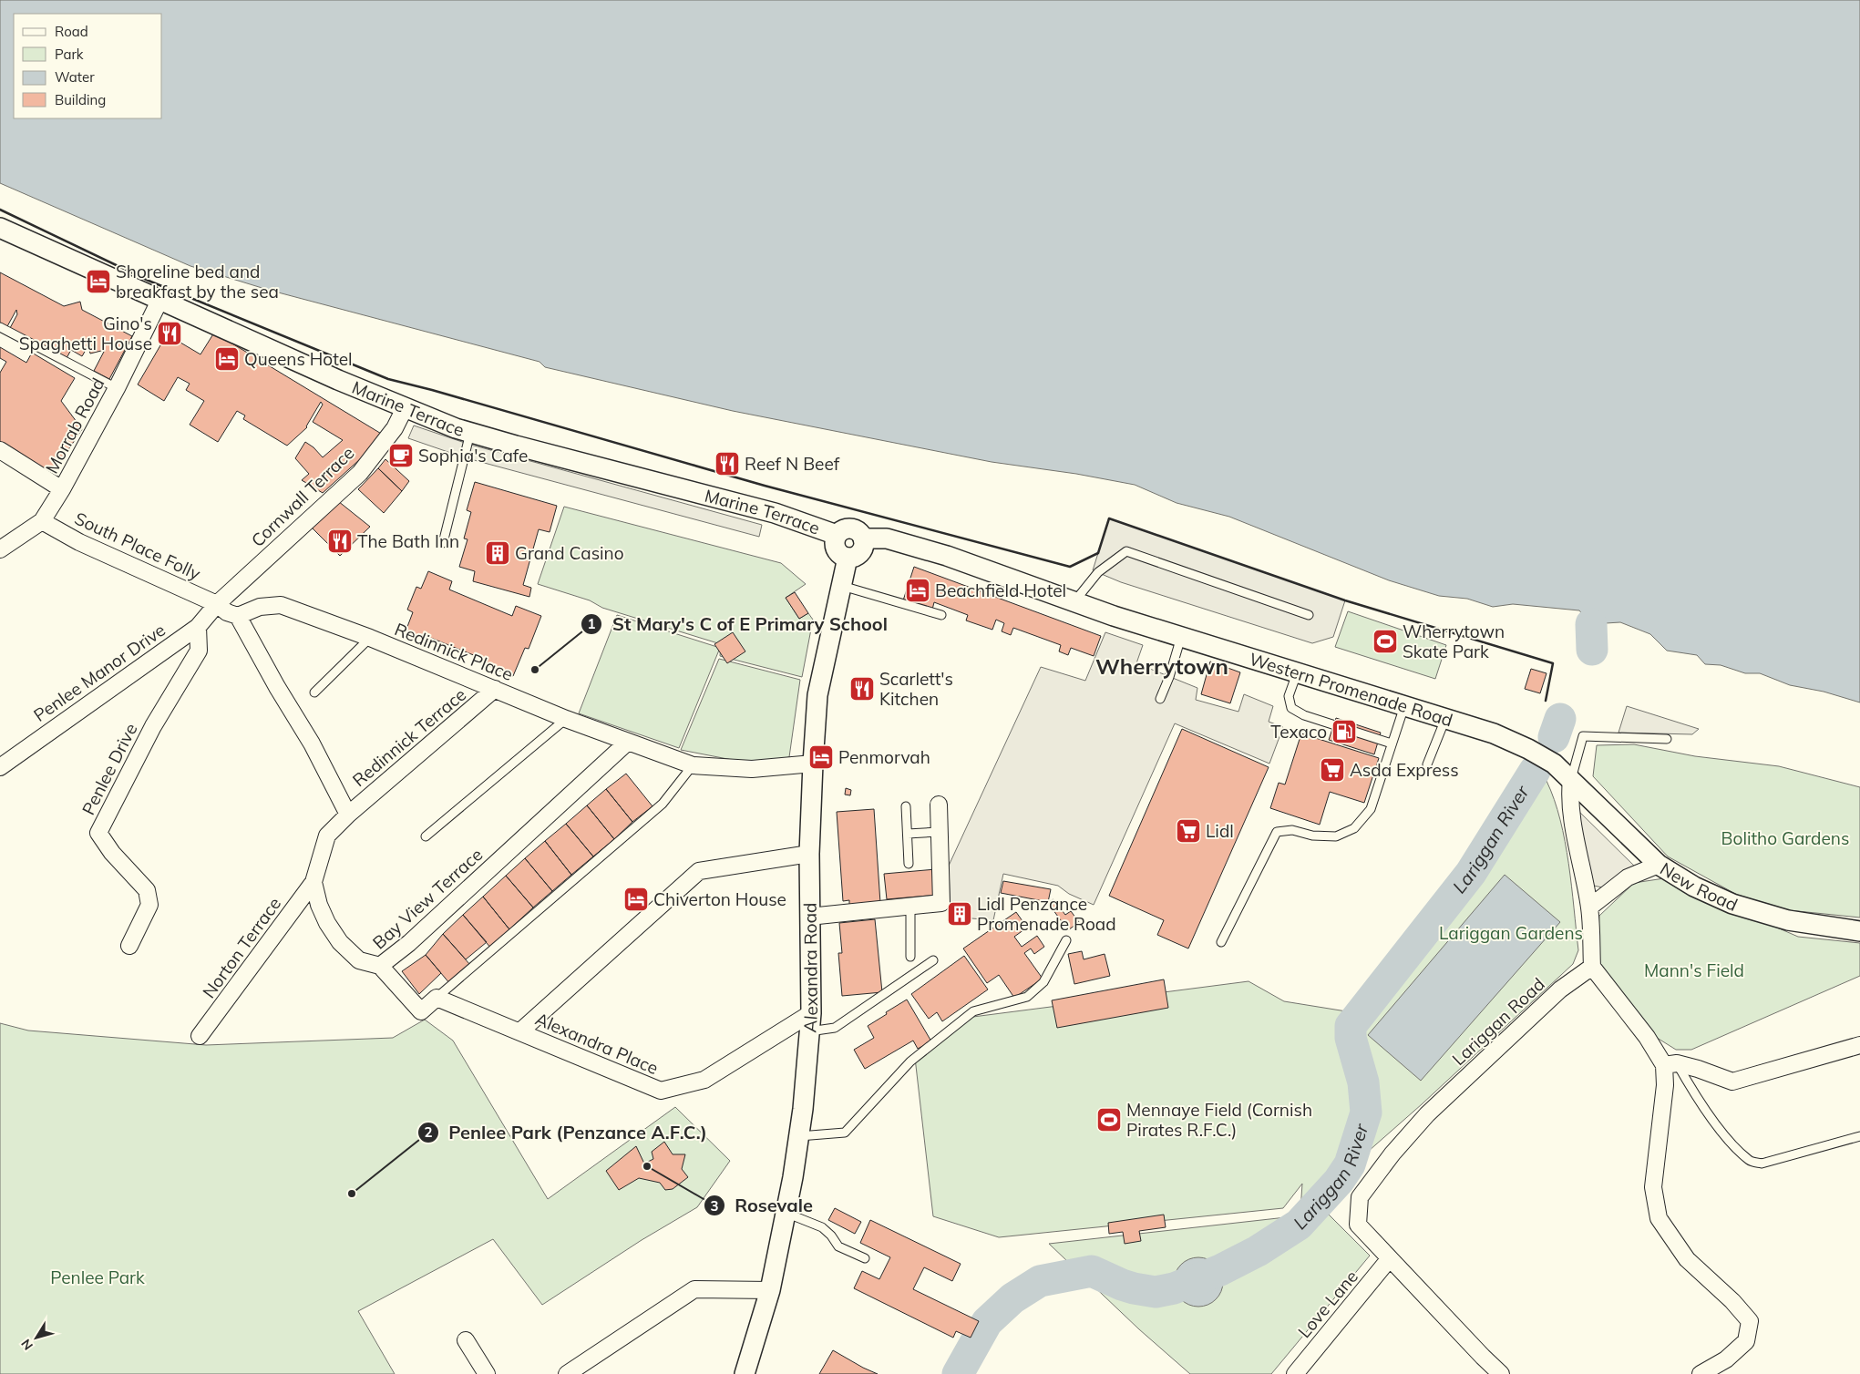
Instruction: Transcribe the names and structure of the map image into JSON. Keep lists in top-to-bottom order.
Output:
{
  "streets": {
    "street": [
      "Marine Terrace",
      "Morrab Road",
      "Cornwall Terrace",
      "South Place Folly",
      "Redinnick Place",
      "Penlee Manor Drive",
      "Western Promenade Road",
      "Redinnick Terrace",
      "Penlee Drive",
      "New Road",
      "Bay View Terrace",
      "Norton Terrace",
      "Alexandra Road",
      "Lariggan Road",
      "Alexandra Place",
      "Love Lane"
    ]
  },
  "crossings": [
    ["Marine Terrace", "Morrab Road"],
    ["Marine Terrace", "Cornwall Terrace"],
    ["Marine Terrace", "Western Promenade Road"],
    ["Marine Terrace", "Alexandra Road"],
    ["Morrab Road", "South Place Folly"],
    ["Cornwall Terrace", "South Place Folly"],
    ["Cornwall Terrace", "Penlee Manor Drive"],
    ["South Place Folly", "Penlee Manor Drive"],
    ["Redinnick Place", "Redinnick Terrace"],
    ["Redinnick Place", "Bay View Terrace"],
    ["Redinnick Place", "Alexandra Road"],
    ["Penlee Manor Drive", "Penlee Drive"],
    ["Western Promenade Road", "New Road"],
    ["Western Promenade Road", "Alexandra Road"],
    ["Redinnick Terrace", "Bay View Terrace"],
    ["Bay View Terrace", "Norton Terrace"],
    ["Alexandra Road", "Alexandra Place"],
    ["Lariggan Road", "Love Lane"]
  ],
  "districts": ["Wherrytown"],
  "water": ["Lariggan River"],
  "parks": [
    "Bolitho Gardens",
    "Lariggan Gardens",
    "Mann's Field",
    "Penlee Park"
  ],
  "places": {
    "hotel": [
      "Shoreline bed and breakfast by the sea",
      "Queens Hotel",
      "Beachfield Hotel",
      "Penmorvah",
      "Chiverton House"
    ],
    "restaurant": [
      "Gino's Spaghetti House",
      "Reef N Beef",
      "The Bath Inn",
      "Scarlett's Kitchen"
    ],
    "cafe": ["Sophia's Cafe"],
    "building": ["Grand Casino", "Lidl Penzance Promenade Road"],
    "sports": ["Wherrytown Skate Park", "Mennaye Field (Cornish Pirates R.F.C.)"],
    "other": ["St Mary's C of E Primary School", "Rosevale", "Penlee Park (Penzance A.F.C.)"],
    "fuel station": ["Texaco"],
    "supermarket": ["Asda Express", "Lidl"]
  },
  "legend": [
    "Road",
    "Park",
    "Water",
    "Building"
  ],
  "north": "bottom left"
}
